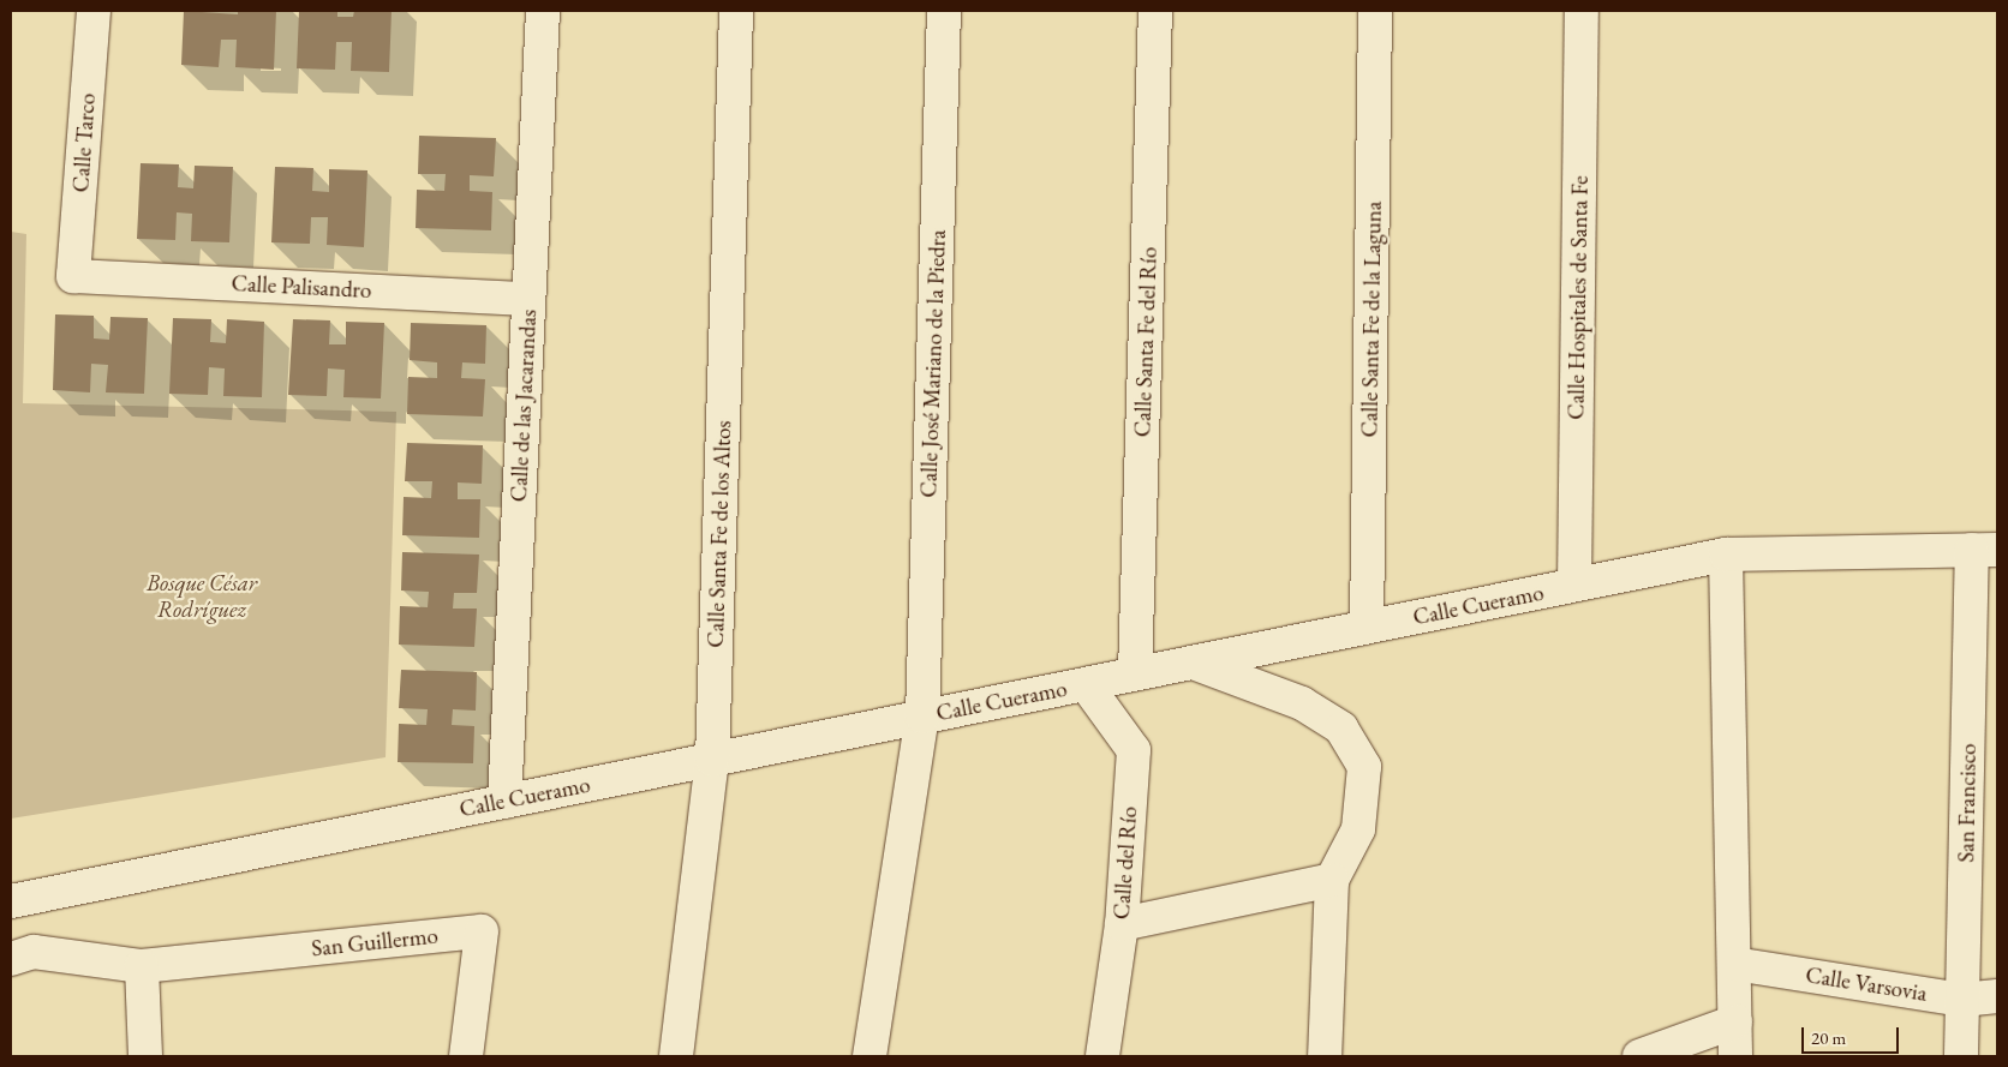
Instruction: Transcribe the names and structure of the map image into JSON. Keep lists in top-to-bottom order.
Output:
{
  "streets": {
    "street": [
      "Calle Tarco",
      "Calle Palisandro",
      "Calle Hospitales de Santa Fe",
      "Calle Santa Fe de la Laguna",
      "Calle Santa Fe del Río",
      "Calle José Mariano de la Piedra",
      "Calle de las Jacarandas",
      "Calle Santa Fe de los Altos",
      "Calle Cueramo",
      "San Francisco",
      "Calle del Río",
      "San Guillermo",
      "Calle Varsovia"
    ]
  },
  "crossings": [
    ["Calle Tarco", "Calle Palisandro"],
    ["Calle Palisandro", "Calle de las Jacarandas"],
    ["Calle Hospitales de Santa Fe", "Calle Cueramo"],
    ["Calle Santa Fe de la Laguna", "Calle Cueramo"],
    ["Calle Santa Fe del Río", "Calle Cueramo"],
    ["Calle José Mariano de la Piedra", "Calle Cueramo"],
    ["Calle de las Jacarandas", "Calle Cueramo"],
    ["Calle Santa Fe de los Altos", "Calle Cueramo"],
    ["Calle Cueramo", "San Francisco"],
    ["Calle Cueramo", "Calle del Río"],
    ["San Francisco", "Calle Varsovia"]
  ],
  "parks": ["Bosque César Rodríguez"],
  "scale_bar": "20 m"
}
